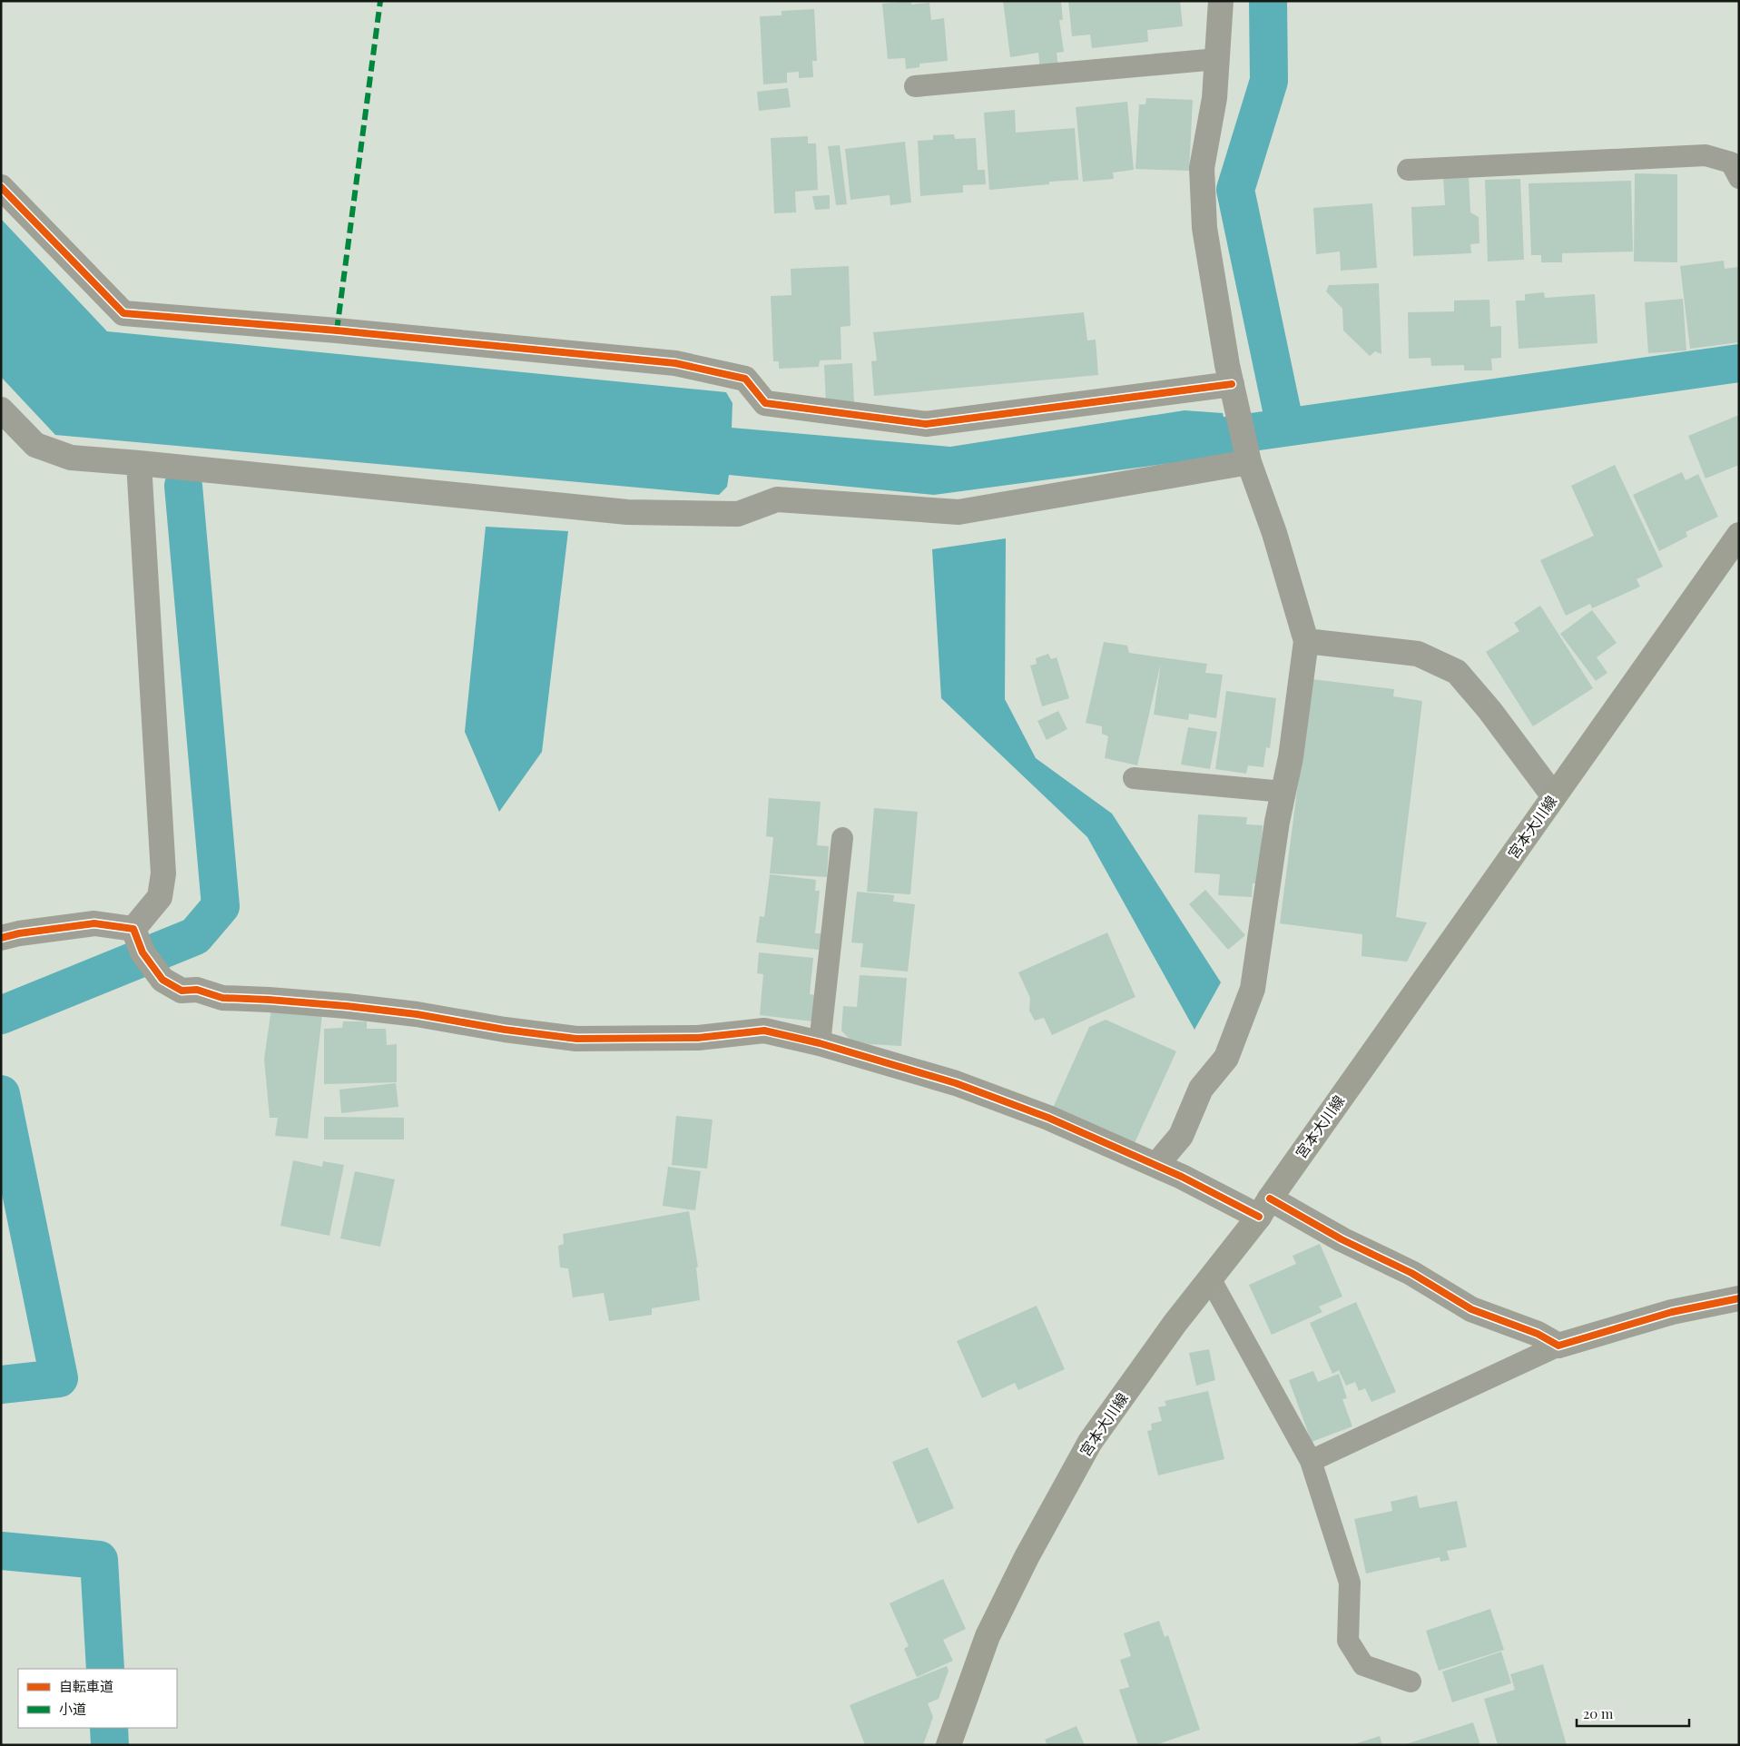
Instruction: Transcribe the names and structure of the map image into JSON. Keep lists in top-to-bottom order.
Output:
{
  "streets": {
    "main road": ["宮本大川線"]
  },
  "legend": ["自転車道", "小道"],
  "scale_bar": "20 m"
}
